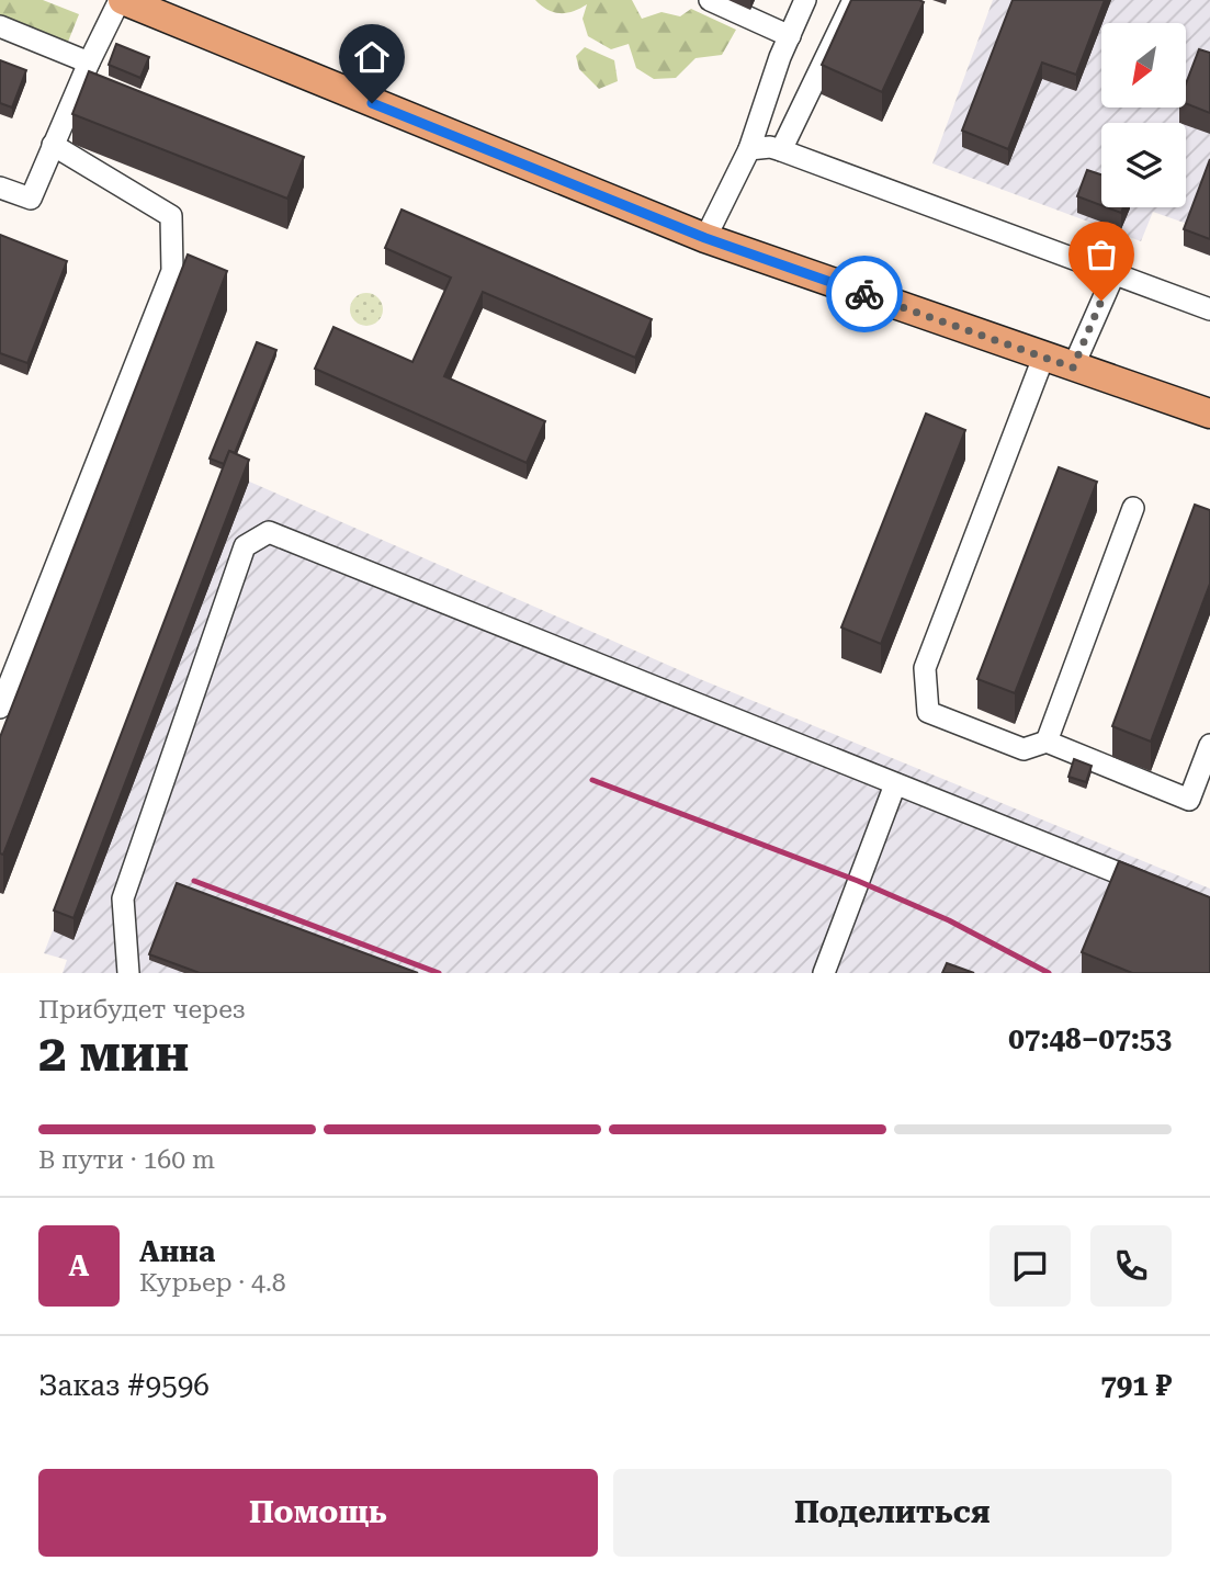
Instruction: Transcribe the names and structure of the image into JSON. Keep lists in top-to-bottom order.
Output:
{
  "north": "bottom left",
  "page": {
    "heading": ["2 мин", "Прибудет через", "07:48–07:53"],
    "panel": [
      "Анна",
      "Курьер · 4.8",
      "Заказ #9596",
      "791 ₽"
    ],
    "bar": "В пути · 160 m",
    "round": "А",
    "buttons": ["Помощь", "Поделиться"]
  }
}
